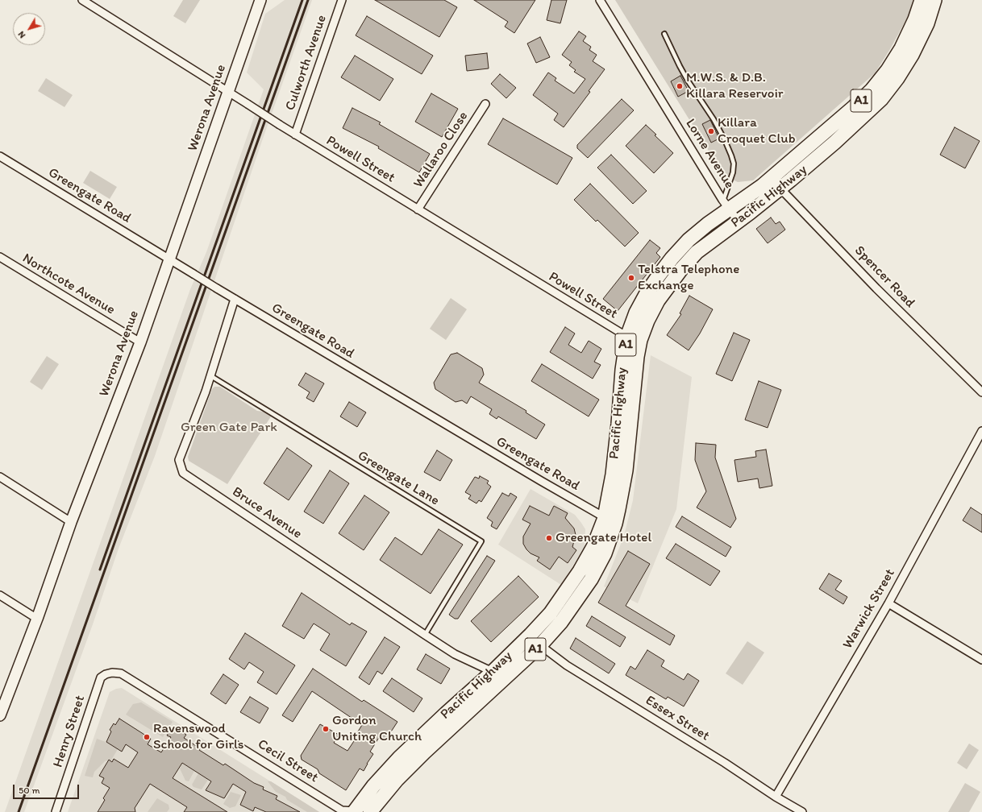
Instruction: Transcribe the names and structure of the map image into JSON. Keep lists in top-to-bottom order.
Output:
{
  "streets": {
    "highway": ["A1", "Pacific Highway"],
    "street": [
      "Culworth Avenue",
      "Werona Avenue",
      "Wallaroo Close",
      "Lorne Avenue",
      "Powell Street",
      "Greengate Road",
      "Spencer Road",
      "Northcote Avenue",
      "Bruce Avenue",
      "Warwick Street",
      "Essex Street",
      "Henry Street",
      "Cecil Street"
    ],
    "lane": ["Greengate Lane"]
  },
  "crossings": [
    ["Culworth Avenue", "Powell Street"],
    ["Werona Avenue", "Powell Street"],
    ["Werona Avenue", "Greengate Road"],
    ["Werona Avenue", "Northcote Avenue"],
    ["Wallaroo Close", "Powell Street"],
    ["Lorne Avenue", "Pacific Highway"],
    ["Powell Street", "Pacific Highway"],
    ["Greengate Road", "Pacific Highway"],
    ["Greengate Road", "Bruce Avenue"],
    ["Pacific Highway", "Spencer Road"],
    ["Pacific Highway", "Bruce Avenue"],
    ["Pacific Highway", "Essex Street"],
    ["Pacific Highway", "Cecil Street"],
    ["Greengate Lane", "Bruce Avenue"],
    ["Warwick Street", "Essex Street"],
    ["Henry Street", "Cecil Street"]
  ],
  "parks": ["Green Gate Park"],
  "places": [
    "M.W.S. & D.B. Killara Reservoir",
    "Killara Croquet Club",
    "Telstra Telephone Exchange",
    "Greengate Hotel",
    "Gordon Uniting Church",
    "Ravenswood School for Girls"
  ],
  "scale_bar": "50 m",
  "north": "bottom left"
}
